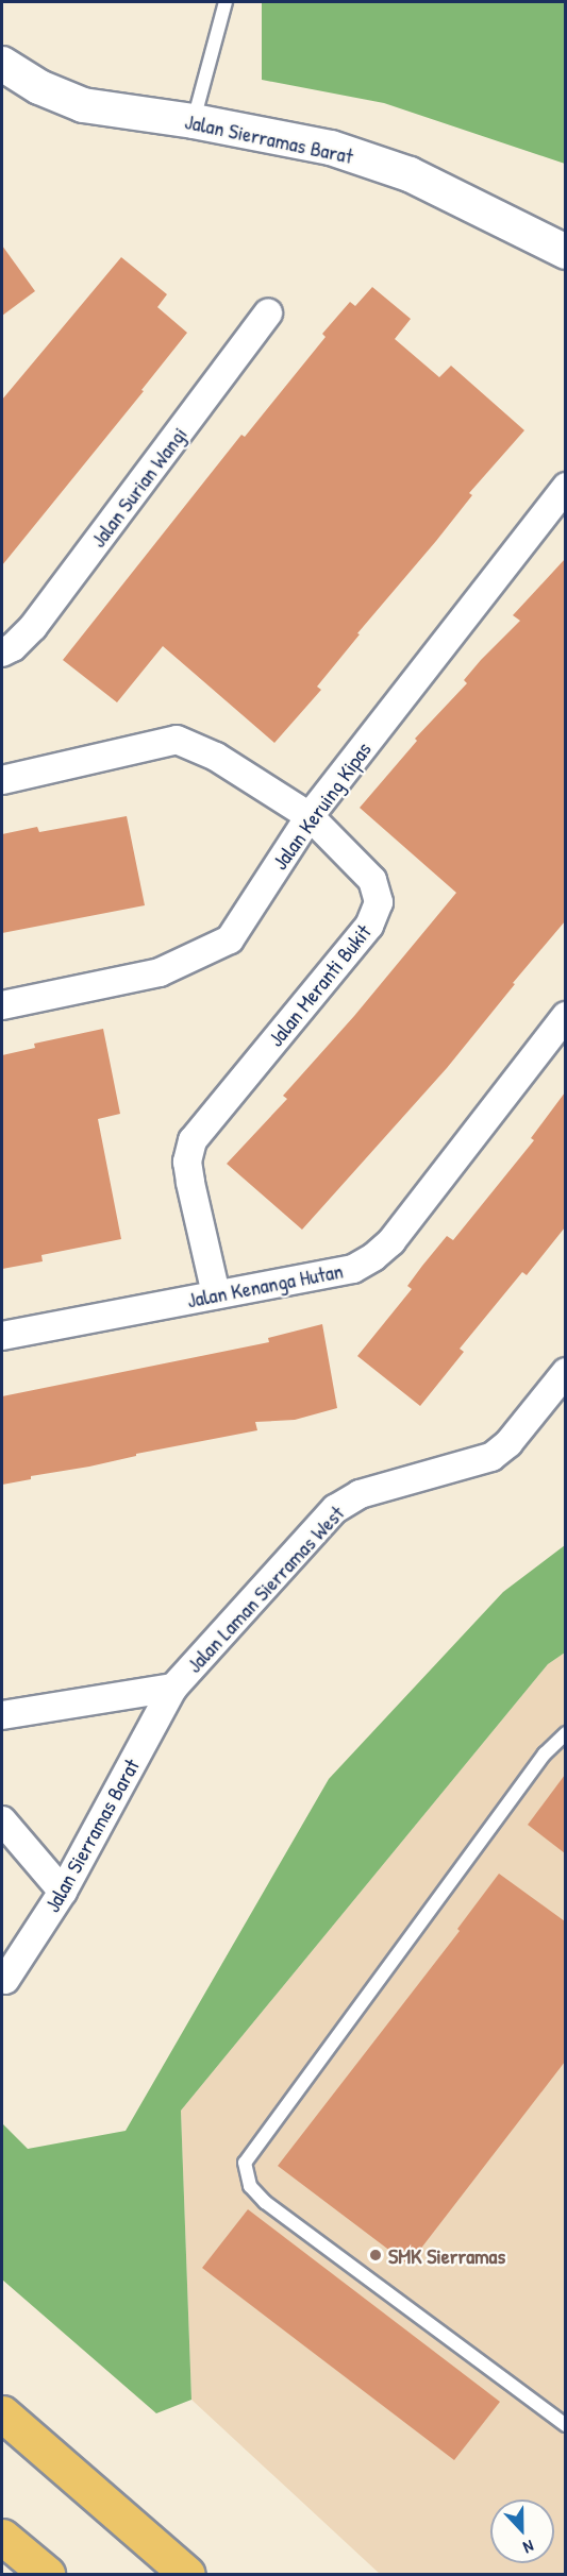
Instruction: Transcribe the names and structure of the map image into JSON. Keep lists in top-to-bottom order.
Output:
{
  "streets": {
    "street": [
      "Jalan Sierramas Barat",
      "Jalan Surian Wangi",
      "Jalan Keruing Kipas",
      "Jalan Meranti Bukit",
      "Jalan Kenanga Hutan",
      "Jalan Laman Sierramas West"
    ]
  },
  "crossings": [
    ["Jalan Sierramas Barat", "Jalan Laman Sierramas West"],
    ["Jalan Keruing Kipas", "Jalan Meranti Bukit"],
    ["Jalan Meranti Bukit", "Jalan Kenanga Hutan"]
  ],
  "places": ["SMK Sierramas"],
  "north": "bottom"
}
